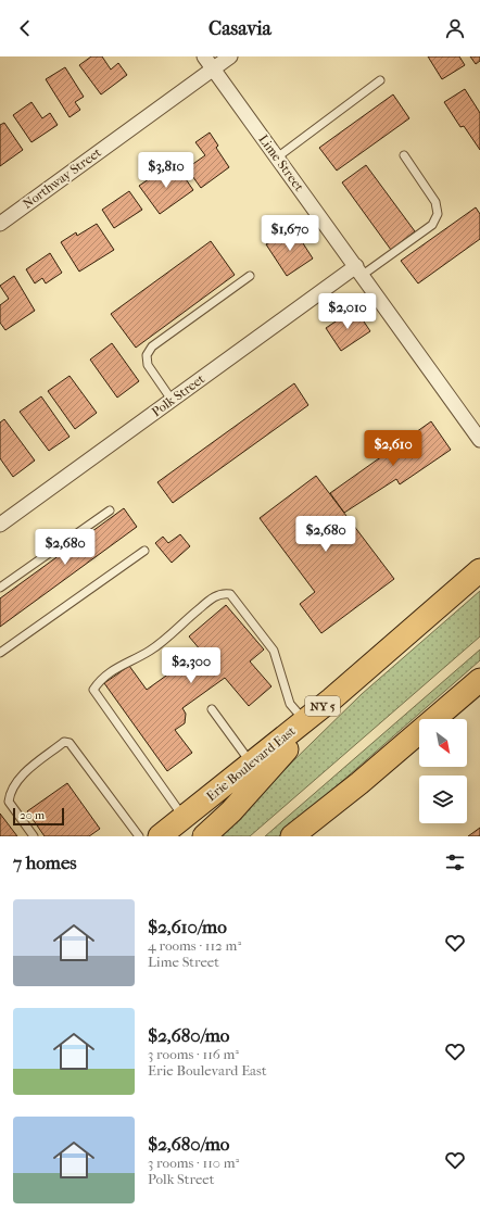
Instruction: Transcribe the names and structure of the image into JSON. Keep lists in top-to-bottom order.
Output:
{
  "streets": {
    "main road": ["NY 5", "Erie Boulevard East"],
    "street": ["Lime Street", "Northway Street", "Polk Street"]
  },
  "crossings": [
    ["Lime Street", "Northway Street"],
    ["Lime Street", "Polk Street"]
  ],
  "scale_bar": "20 m",
  "north": "bottom right",
  "page": {
    "header": "Casavia",
    "price": [
      "$3,810",
      "$1,670",
      "$2,010",
      "$2,610",
      "$2,680",
      "$2,680",
      "$2,300"
    ],
    "scale": "20 m",
    "heading": "7 homes",
    "list": [
      {
        "name": "$2,610/mo",
        "note": "4 rooms · 112 m² · Lime Street"
      },
      {
        "name": "$2,680/mo",
        "note": "3 rooms · 116 m² · Erie Boulevard East"
      },
      {
        "name": "$2,680/mo",
        "note": "3 rooms · 110 m² · Polk Street"
      }
    ]
  }
}
